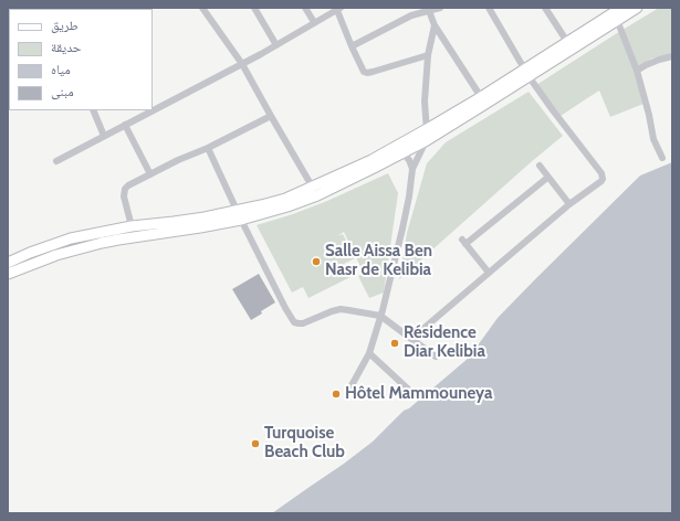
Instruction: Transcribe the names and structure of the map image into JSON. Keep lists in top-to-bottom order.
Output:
{
  "places": [
    "Salle Aissa Ben Nasr de Kelibia",
    "Résidence Diar Kelibia",
    "Hôtel Mammouneya",
    "Turquoise Beach Club"
  ],
  "legend": [
    "طريق",
    "حديقة",
    "مياه",
    "مبنى"
  ]
}
